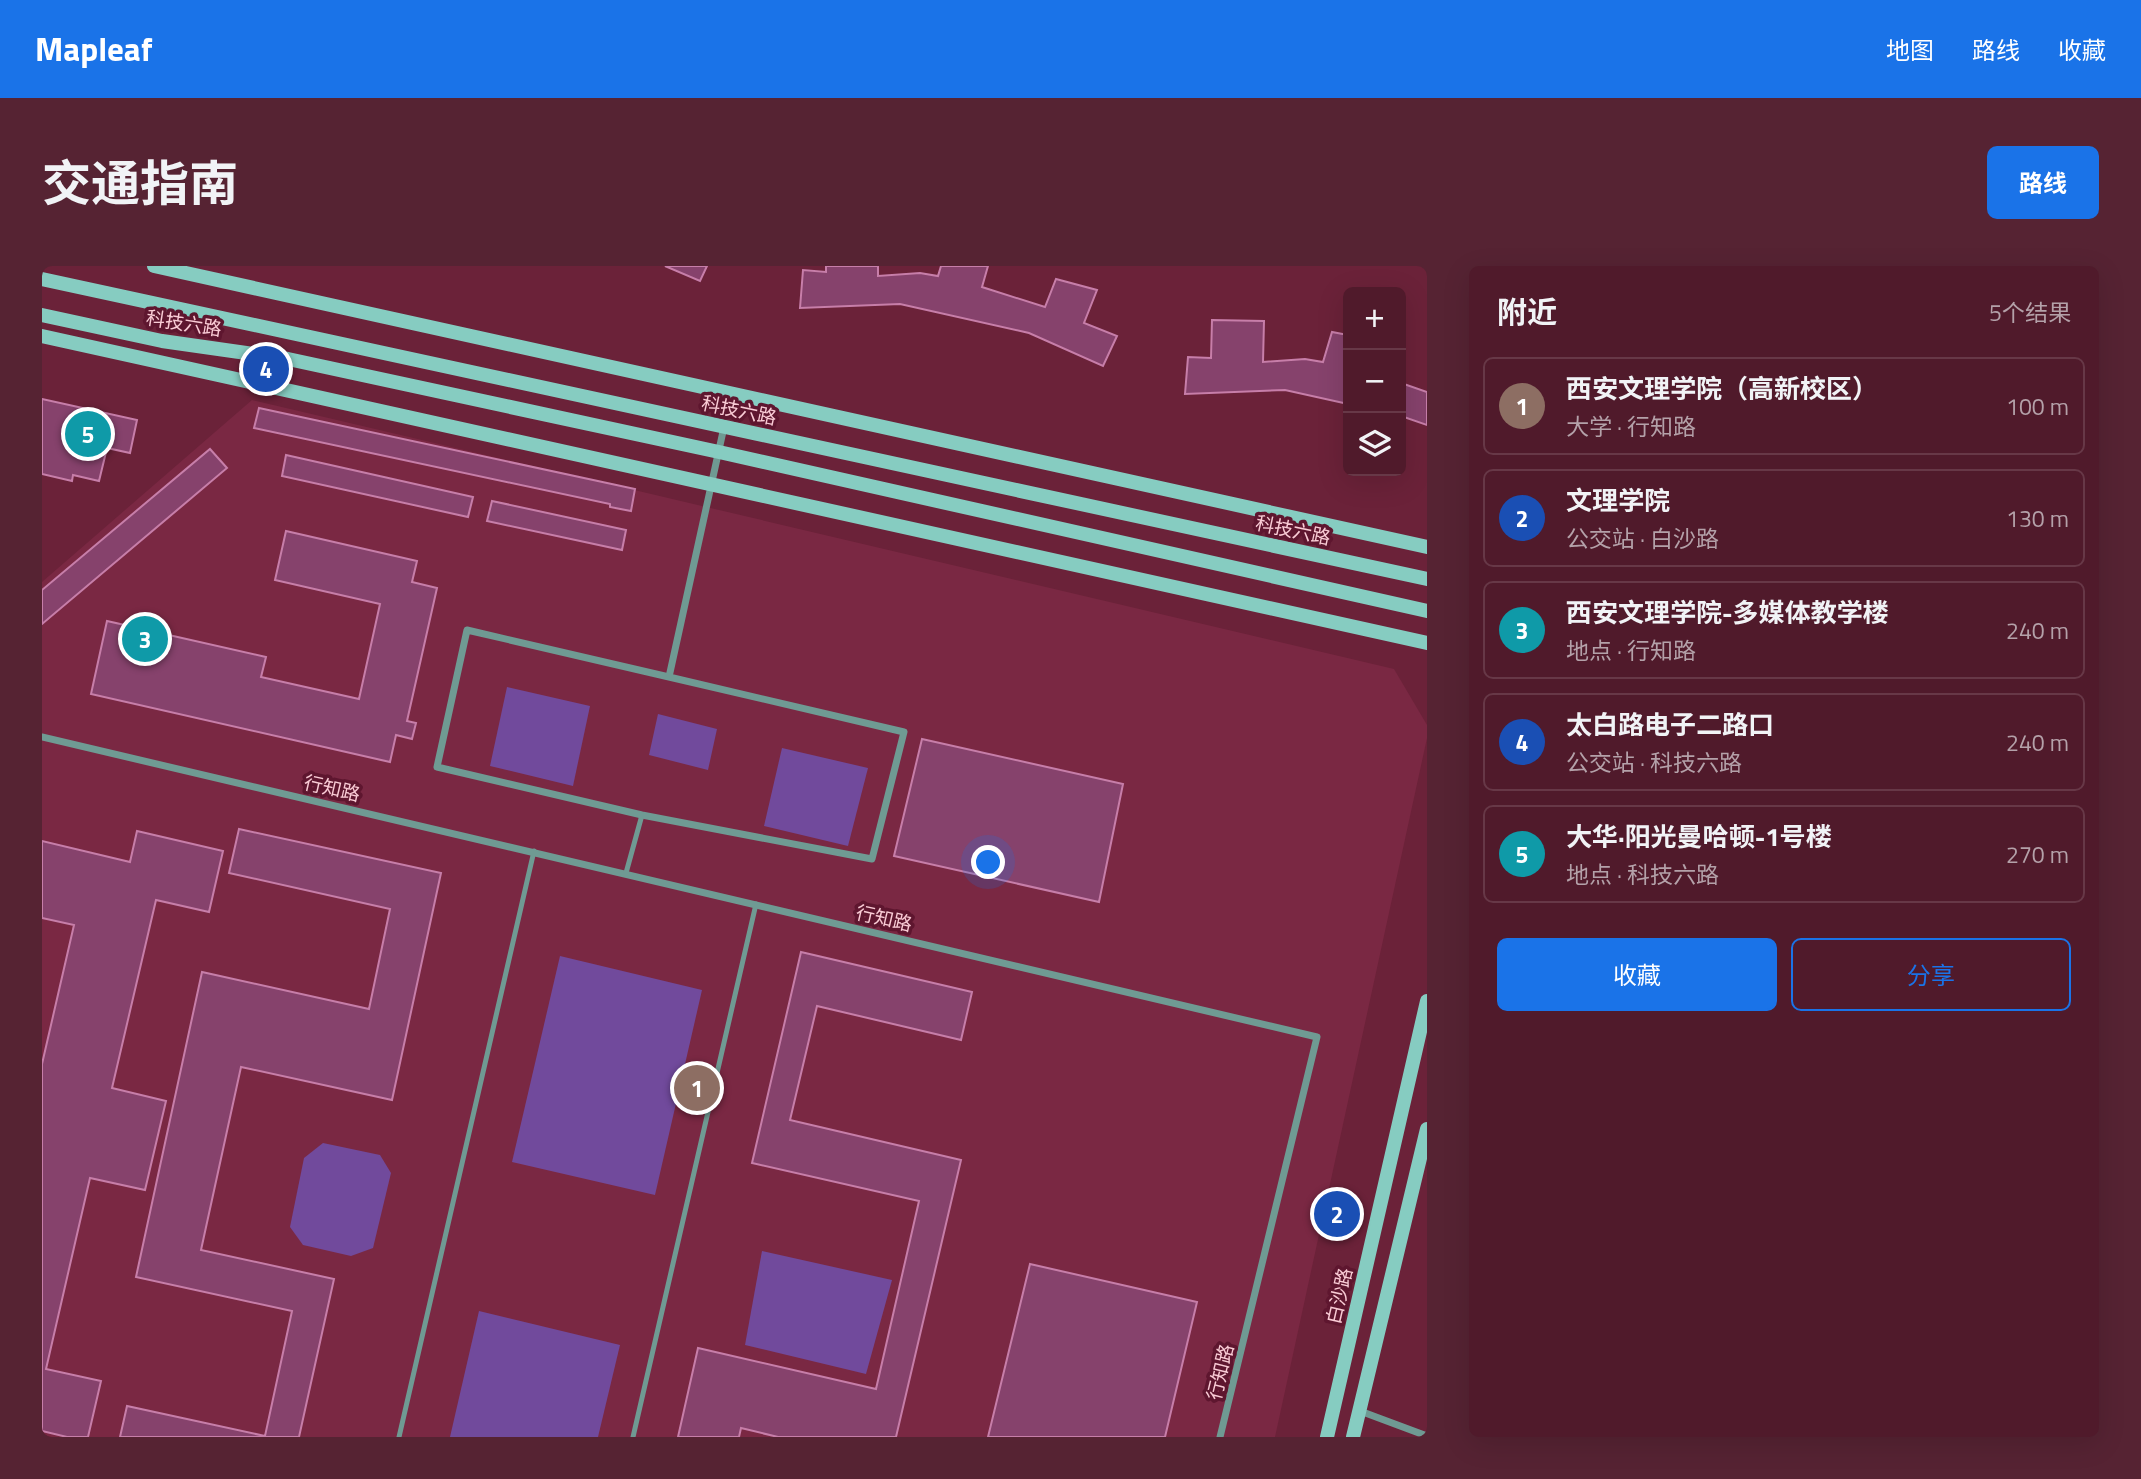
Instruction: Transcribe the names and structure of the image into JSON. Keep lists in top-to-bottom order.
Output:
{
  "streets": {
    "main road": ["科技六路", "白沙路"],
    "street": ["行知路"]
  },
  "page": {
    "header": "Mapleaf",
    "nav": ["地图", "路线", "收藏"],
    "title": "交通指南",
    "buttons": [
      "路线",
      ["收藏", "分享"]
    ],
    "heading": ["附近", "5个结果"],
    "map_buttons": ["+", "−"],
    "pins": [
      "4",
      "5",
      "3",
      "1",
      "2"
    ],
    "list": [
      {
        "mark": "1",
        "name": "西安文理学院（高新校区）",
        "note": "大学 · 行知路",
        "value": "100 m"
      },
      {
        "mark": "2",
        "name": "文理学院",
        "note": "公交站 · 白沙路",
        "value": "130 m"
      },
      {
        "mark": "3",
        "name": "西安文理学院-多媒体教学楼",
        "note": "地点 · 行知路",
        "value": "240 m"
      },
      {
        "mark": "4",
        "name": "太白路电子二路口",
        "note": "公交站 · 科技六路",
        "value": "240 m"
      },
      {
        "mark": "5",
        "name": "大华·阳光曼哈顿-1号楼",
        "note": "地点 · 科技六路",
        "value": "270 m"
      }
    ]
  }
}
